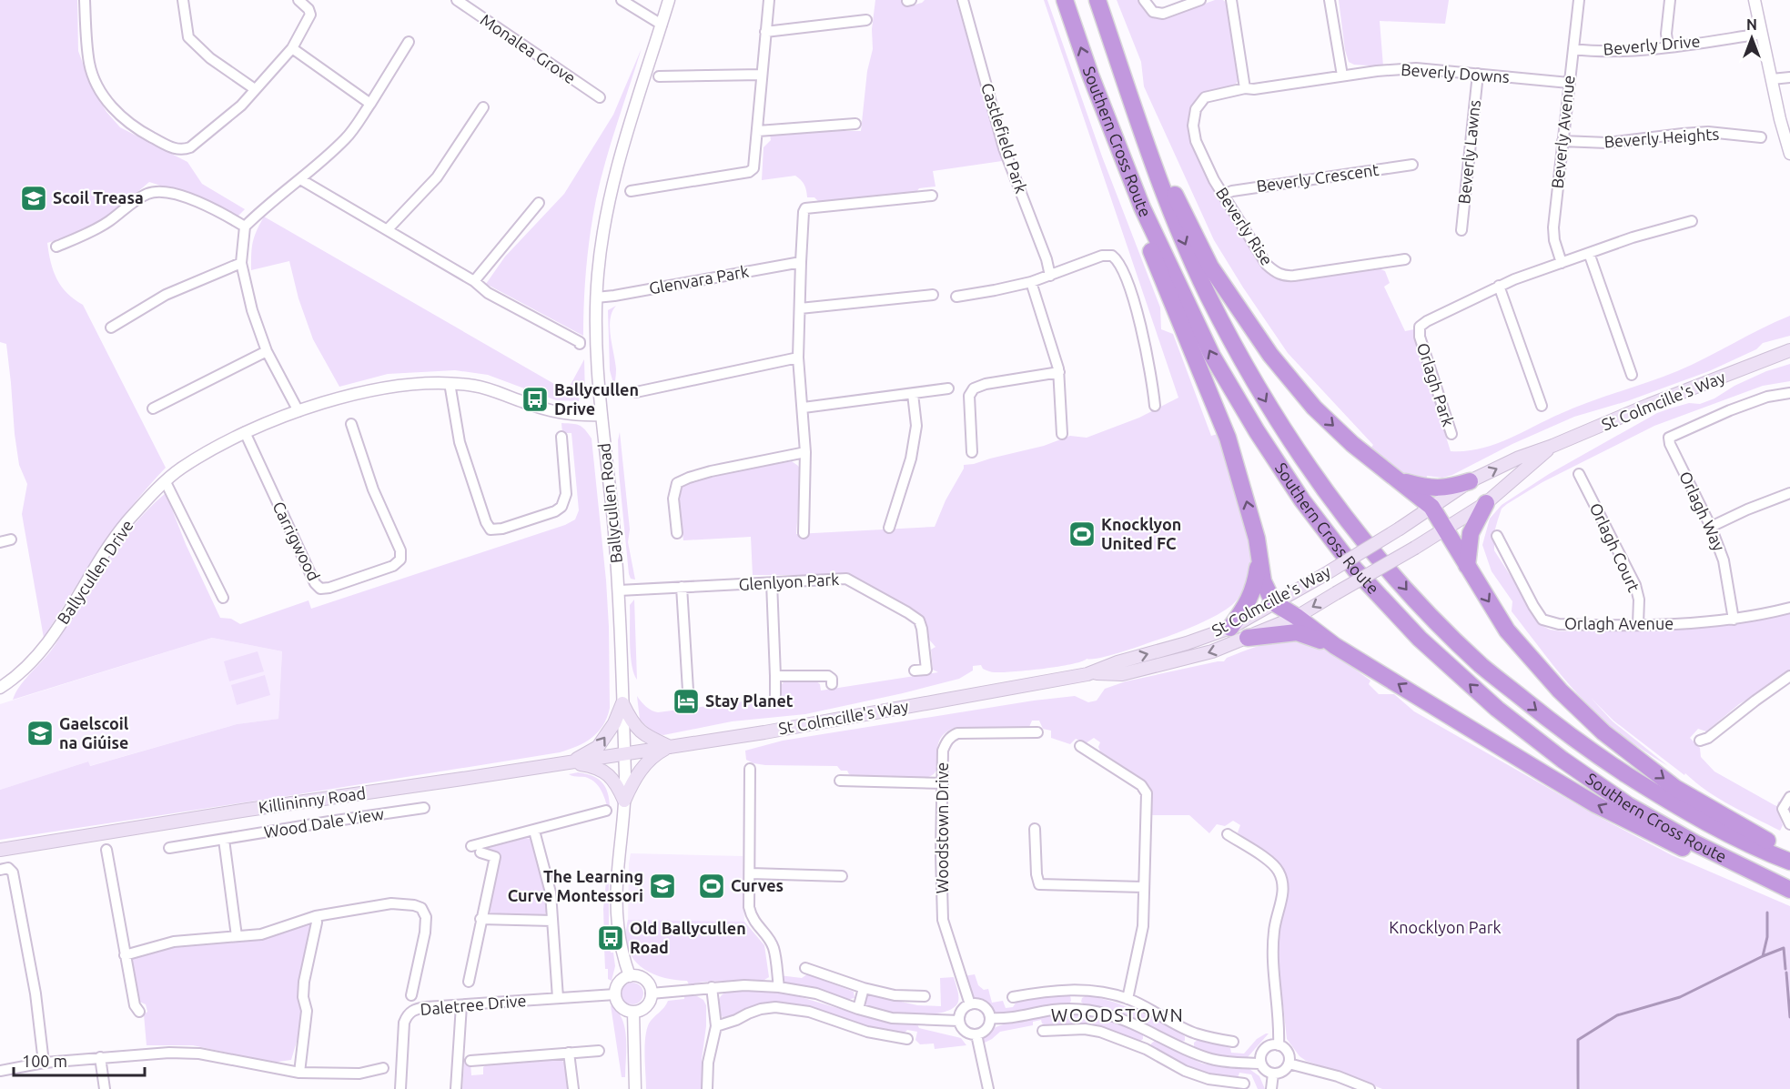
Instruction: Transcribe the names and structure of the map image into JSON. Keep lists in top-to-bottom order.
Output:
{
  "streets": {
    "highway": ["Southern Cross Route"],
    "main road": ["St Colmcille's Way", "Killininny Road"],
    "street": [
      "Beverly Drive",
      "Monalea Grove",
      "Beverly Downs",
      "Beverly Avenue",
      "Castlefield Park",
      "Beverly Heights",
      "Beverly Lawns",
      "Beverly Crescent",
      "Beverly Rise",
      "Glenvara Park",
      "Orlagh Park",
      "Ballycullen Road",
      "Orlagh Way",
      "Carrigwood",
      "Orlagh Court",
      "Ballycullen Drive",
      "Glenlyon Park",
      "Orlagh Avenue",
      "Wood Dale View",
      "Woodstown Drive",
      "Daletree Drive"
    ]
  },
  "crossings": [
    ["Beverly Drive", "Beverly Avenue"],
    ["Beverly Downs", "Beverly Avenue"],
    ["Beverly Downs", "Beverly Lawns"],
    ["Beverly Downs", "Beverly Rise"],
    ["Beverly Avenue", "Beverly Heights"],
    ["Beverly Avenue", "Orlagh Park"],
    ["Beverly Crescent", "Beverly Rise"],
    ["Glenvara Park", "Ballycullen Road"],
    ["St Colmcille's Way", "Ballycullen Road"],
    ["St Colmcille's Way", "Killininny Road"],
    ["Ballycullen Road", "Ballycullen Drive"],
    ["Ballycullen Road", "Glenlyon Park"],
    ["Ballycullen Road", "Killininny Road"],
    ["Orlagh Way", "Orlagh Avenue"],
    ["Carrigwood", "Ballycullen Drive"],
    ["Orlagh Court", "Orlagh Avenue"]
  ],
  "districts": ["WOODSTOWN"],
  "parks": ["Knocklyon Park"],
  "places": {
    "school or university": ["Scoil Treasa", "Gaelscoil na Giúise", "The Learning Curve Montessori"],
    "bus stop": ["Ballycullen Drive", "Old Ballycullen Road"],
    "sports": ["Knocklyon United FC", "Curves"],
    "hotel": ["Stay Planet"]
  },
  "scale_bar": "100 m",
  "north": "top"
}
